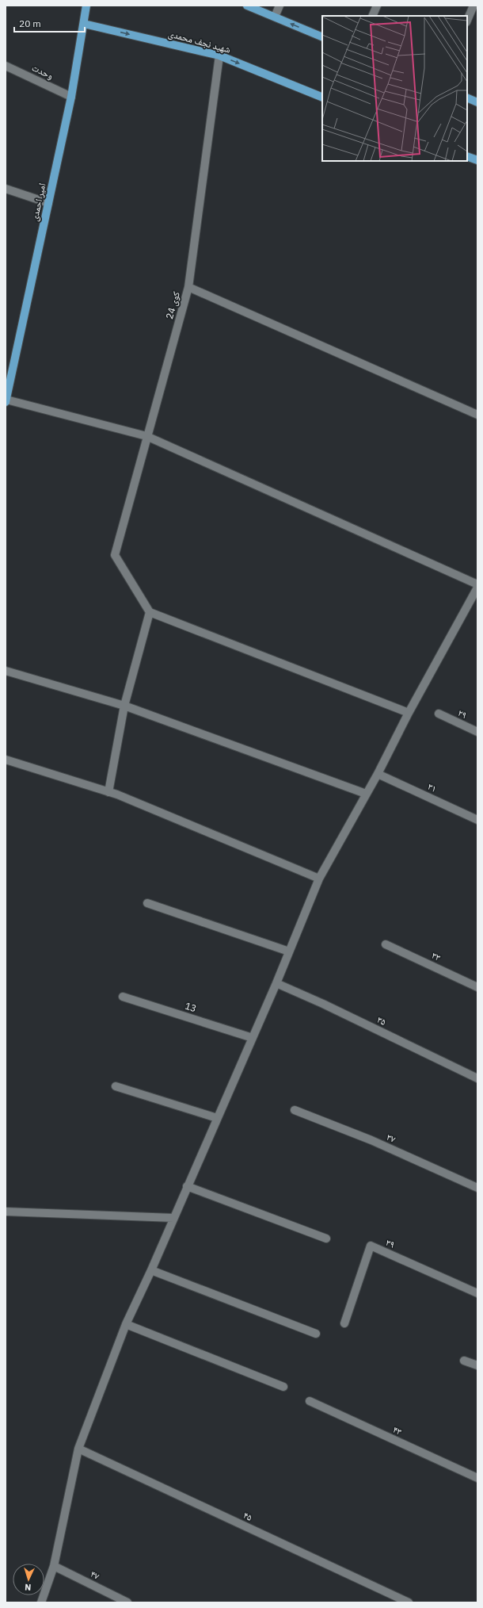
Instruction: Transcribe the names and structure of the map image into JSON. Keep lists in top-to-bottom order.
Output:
{
  "streets": {
    "main road": ["شهید نجف محمدی", "امیر احمدی"],
    "street": [
      "وحدت",
      "کوی 24",
      "۲۹",
      "۳۱",
      "۳۳",
      "13",
      "۳۵",
      "۳۷",
      "۳۹",
      "۴۳",
      "۴۵",
      "۴۷"
    ]
  },
  "crossings": [
    ["شهید نجف محمدی", "امیر احمدی"],
    ["شهید نجف محمدی", "کوی 24"],
    ["وحدت", "امیر احمدی"]
  ],
  "scale_bar": "20 m",
  "north": "bottom"
}
